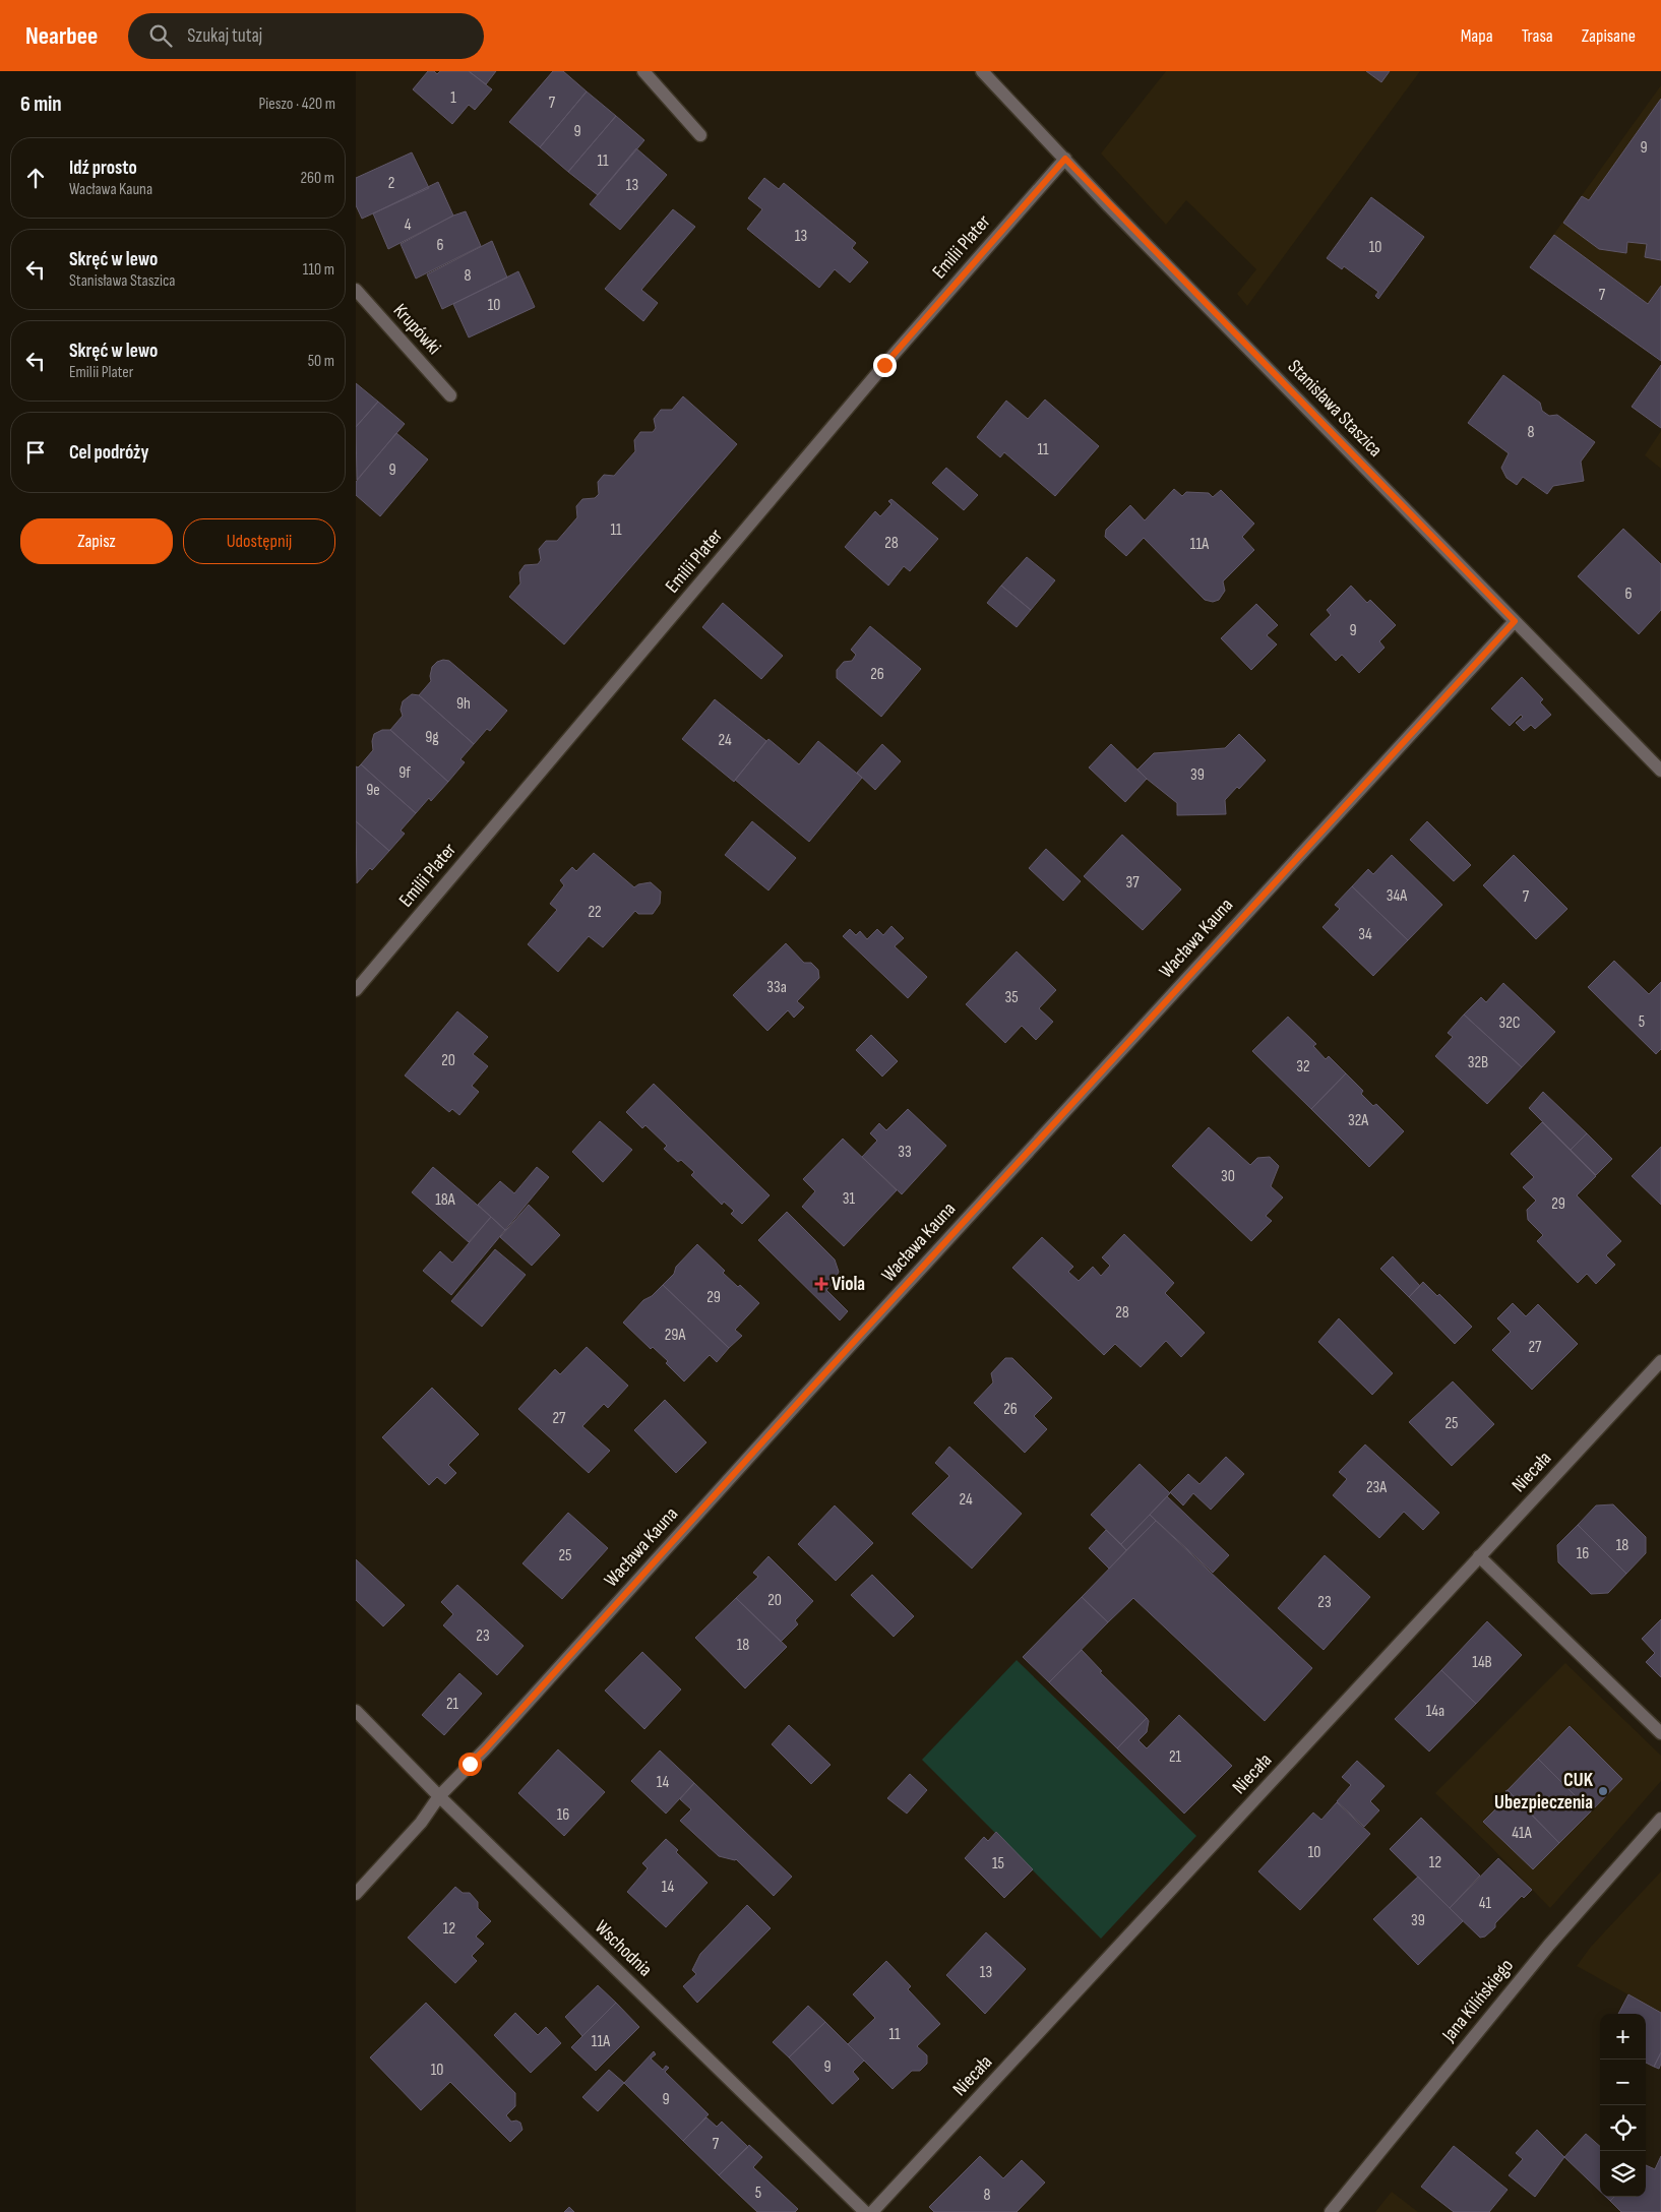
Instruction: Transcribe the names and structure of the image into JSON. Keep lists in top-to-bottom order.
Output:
{
  "streets": {
    "street": [
      "Emilii Plater",
      "Krupówki",
      "Stanisława Staszica",
      "Wacława Kauna",
      "Niecała",
      "Wschodnia",
      "Jana Kilińskiego"
    ]
  },
  "crossings": [
    ["Emilii Plater", "Stanisława Staszica"],
    ["Stanisława Staszica", "Wacława Kauna"],
    ["Wacława Kauna", "Wschodnia"]
  ],
  "places": {
    "health": ["Viola"],
    "other": ["CUK Ubezpieczenia"]
  },
  "house_numbers": [
    "1",
    "7",
    "9",
    "9",
    "11",
    "2",
    "13",
    "4",
    "13",
    "6",
    "10",
    "8",
    "7",
    "10",
    "8",
    "11",
    "9",
    "11",
    "28",
    "11A",
    "6",
    "9",
    "26",
    "9h",
    "9g",
    "24",
    "9f",
    "39",
    "9e",
    "37",
    "34A",
    "7",
    "22",
    "34",
    "33a",
    "35",
    "5",
    "32C",
    "20",
    "32B",
    "32",
    "32A",
    "33",
    "30",
    "31",
    "18A",
    "29",
    "29",
    "28",
    "29A",
    "27",
    "26",
    "27",
    "25",
    "23A",
    "24",
    "18",
    "16",
    "25",
    "20",
    "23",
    "23",
    "18",
    "14B",
    "21",
    "14a",
    "21",
    "14",
    "16",
    "41A",
    "10",
    "12",
    "15",
    "14",
    "41",
    "39",
    "12",
    "13",
    "11",
    "11A",
    "9",
    "10",
    "9",
    "7",
    "5",
    "8"
  ],
  "page": {
    "header": "Nearbee",
    "search": "Szukaj tutaj",
    "nav": ["Mapa", "Trasa", "Zapisane"],
    "heading": ["6 min", "Pieszo · 420 m"],
    "list": [
      ["Idź prosto", "Wacława Kauna", "260 m"],
      ["Skręć w lewo", "Stanisława Staszica", "110 m"],
      ["Skręć w lewo", "Emilii Plater", "50 m"],
      "Cel podróży"
    ],
    "buttons": ["Zapisz", "Udostępnij"],
    "map_buttons": ["+", "−"]
  }
}
